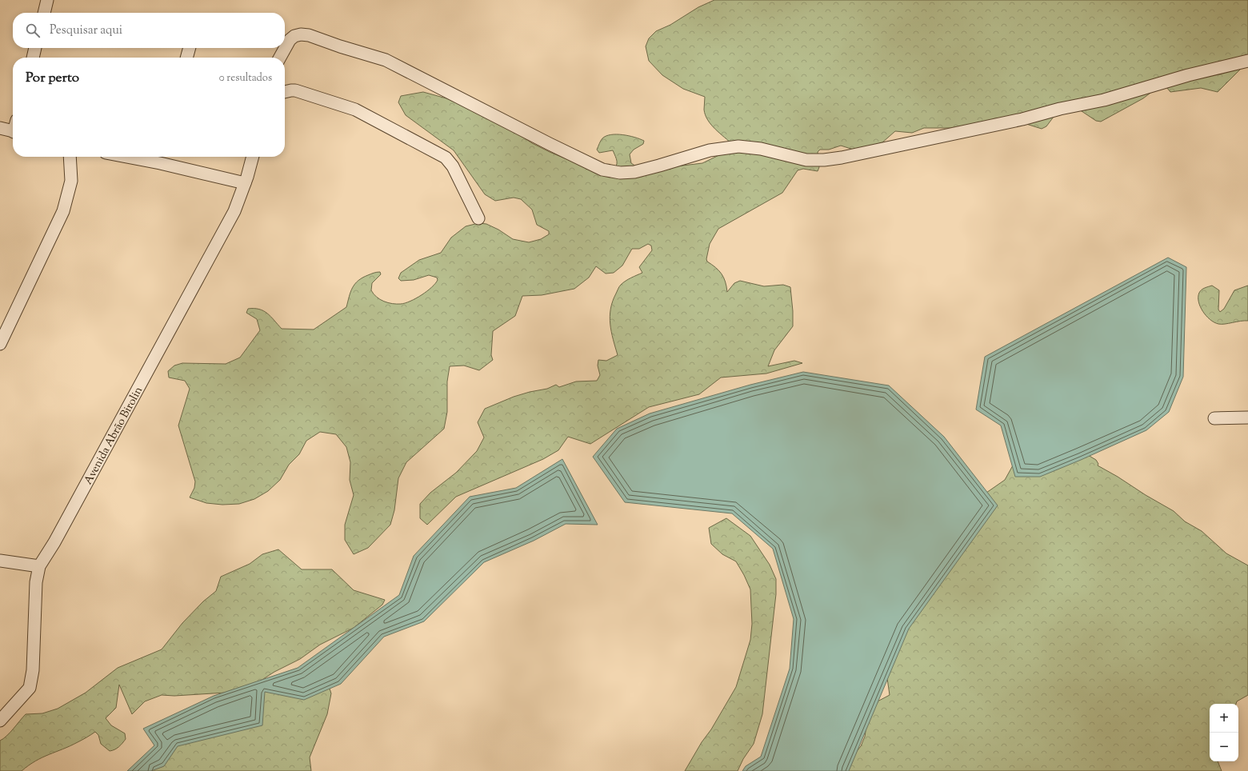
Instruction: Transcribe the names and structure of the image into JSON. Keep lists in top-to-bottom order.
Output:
{
  "streets": {
    "street": ["Avenida Abrão Birolin"]
  },
  "page": {
    "search": "Pesquisar aqui",
    "heading": ["Por perto", "0 resultados"],
    "map_buttons": ["+", "−"]
  }
}
